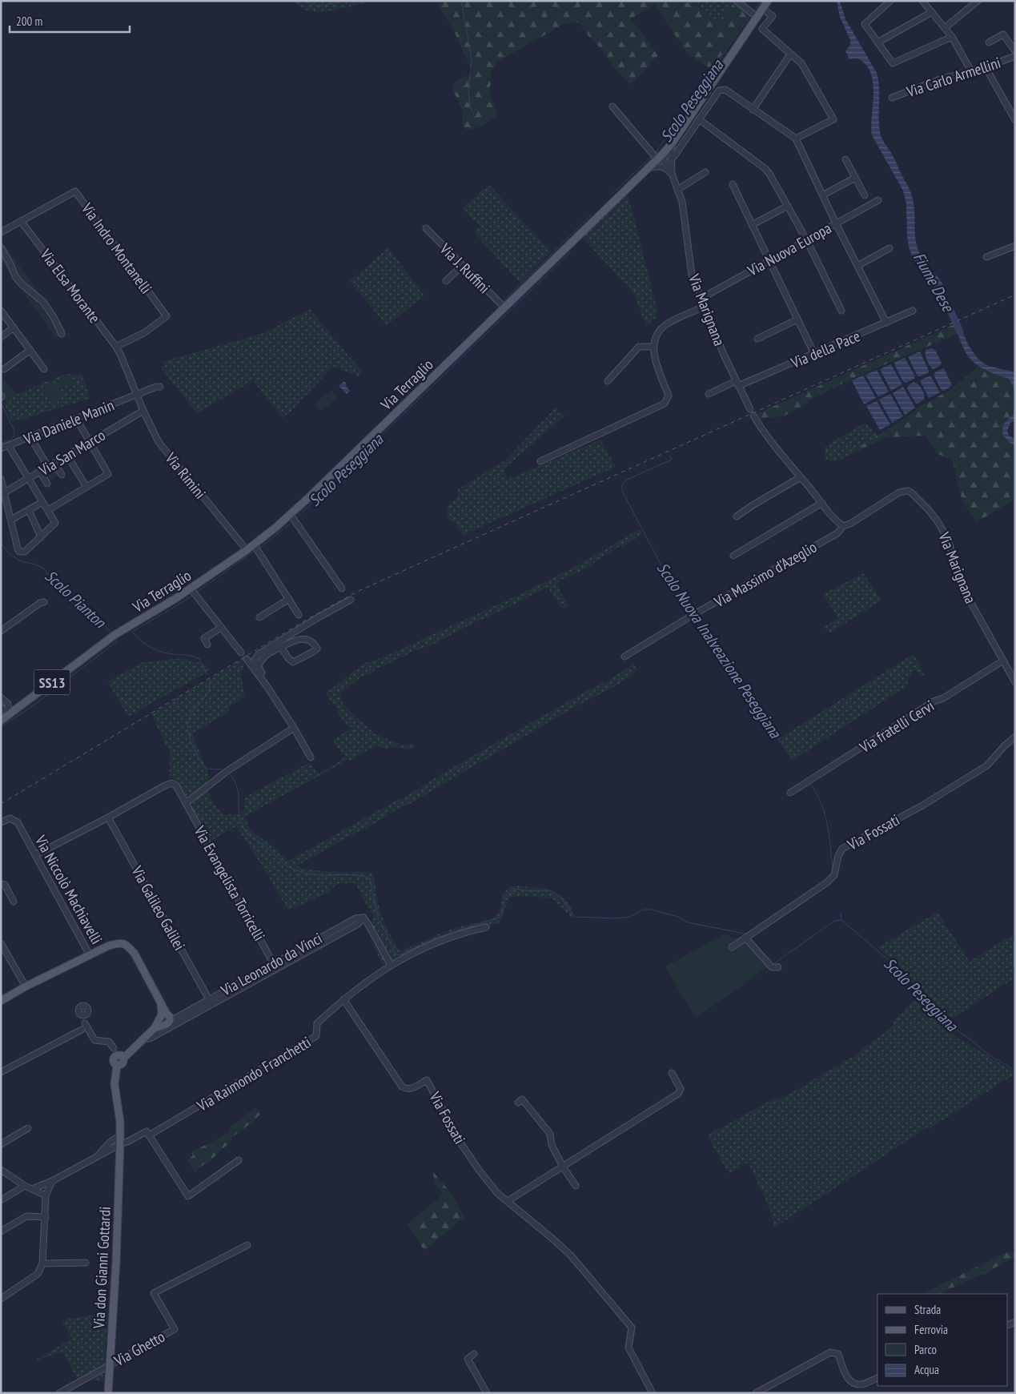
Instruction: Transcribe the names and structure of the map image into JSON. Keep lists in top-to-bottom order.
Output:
{
  "streets": {
    "main road": [
      "Via Terraglio",
      "SS13",
      "Via Niccolò Machiavelli",
      "Via don Gianni Gottardi"
    ],
    "street": [
      "Via Carlo Armellini",
      "Via Indro Montanelli",
      "Via Nuova Europa",
      "Via J. Ruffini",
      "Via Elsa Morante",
      "Via Marignana",
      "Via della Pace",
      "Via Daniele Manin",
      "Via San Marco",
      "Via Rimini",
      "Via Massimo d'Azeglio",
      "Via fratelli Cervi",
      "Via Fossati",
      "Via Evangelista Torricelli",
      "Via Galileo Galilei",
      "Via Leonardo da Vinci",
      "Via Raimondo Franchetti",
      "Via Ghetto"
    ]
  },
  "crossings": [
    ["Via Indro Montanelli", "Via Elsa Morante"],
    ["Via Indro Montanelli", "Via Rimini"],
    ["Via Nuova Europa", "Via Marignana"],
    ["Via J. Ruffini", "Via Terraglio"],
    ["Via Elsa Morante", "Via Rimini"],
    ["Via Marignana", "Via della Pace"],
    ["Via Marignana", "Via Terraglio"],
    ["Via Marignana", "Via Massimo d'Azeglio"],
    ["Via Marignana", "Via fratelli Cervi"],
    ["Via Terraglio", "Via Rimini"],
    ["Via Daniele Manin", "Via Rimini"],
    ["Via San Marco", "Via Rimini"],
    ["Via Fossati", "Via Raimondo Franchetti"],
    ["Via Evangelista Torricelli", "Via Galileo Galilei"],
    ["Via Evangelista Torricelli", "Via Leonardo da Vinci"],
    ["Via Niccolò Machiavelli", "Via Leonardo da Vinci"],
    ["Via Galileo Galilei", "Via Leonardo da Vinci"],
    ["Via Raimondo Franchetti", "Via don Gianni Gottardi"],
    ["Via don Gianni Gottardi", "Via Ghetto"]
  ],
  "water": [
    "Scolo Peseggiana",
    "Fiume Dese",
    "Scolo Pianton",
    "Scolo Nuova Inalveazione Peseggiana"
  ],
  "legend": [
    "Strada",
    "Ferrovia",
    "Parco",
    "Acqua"
  ],
  "scale_bar": "200 m"
}
